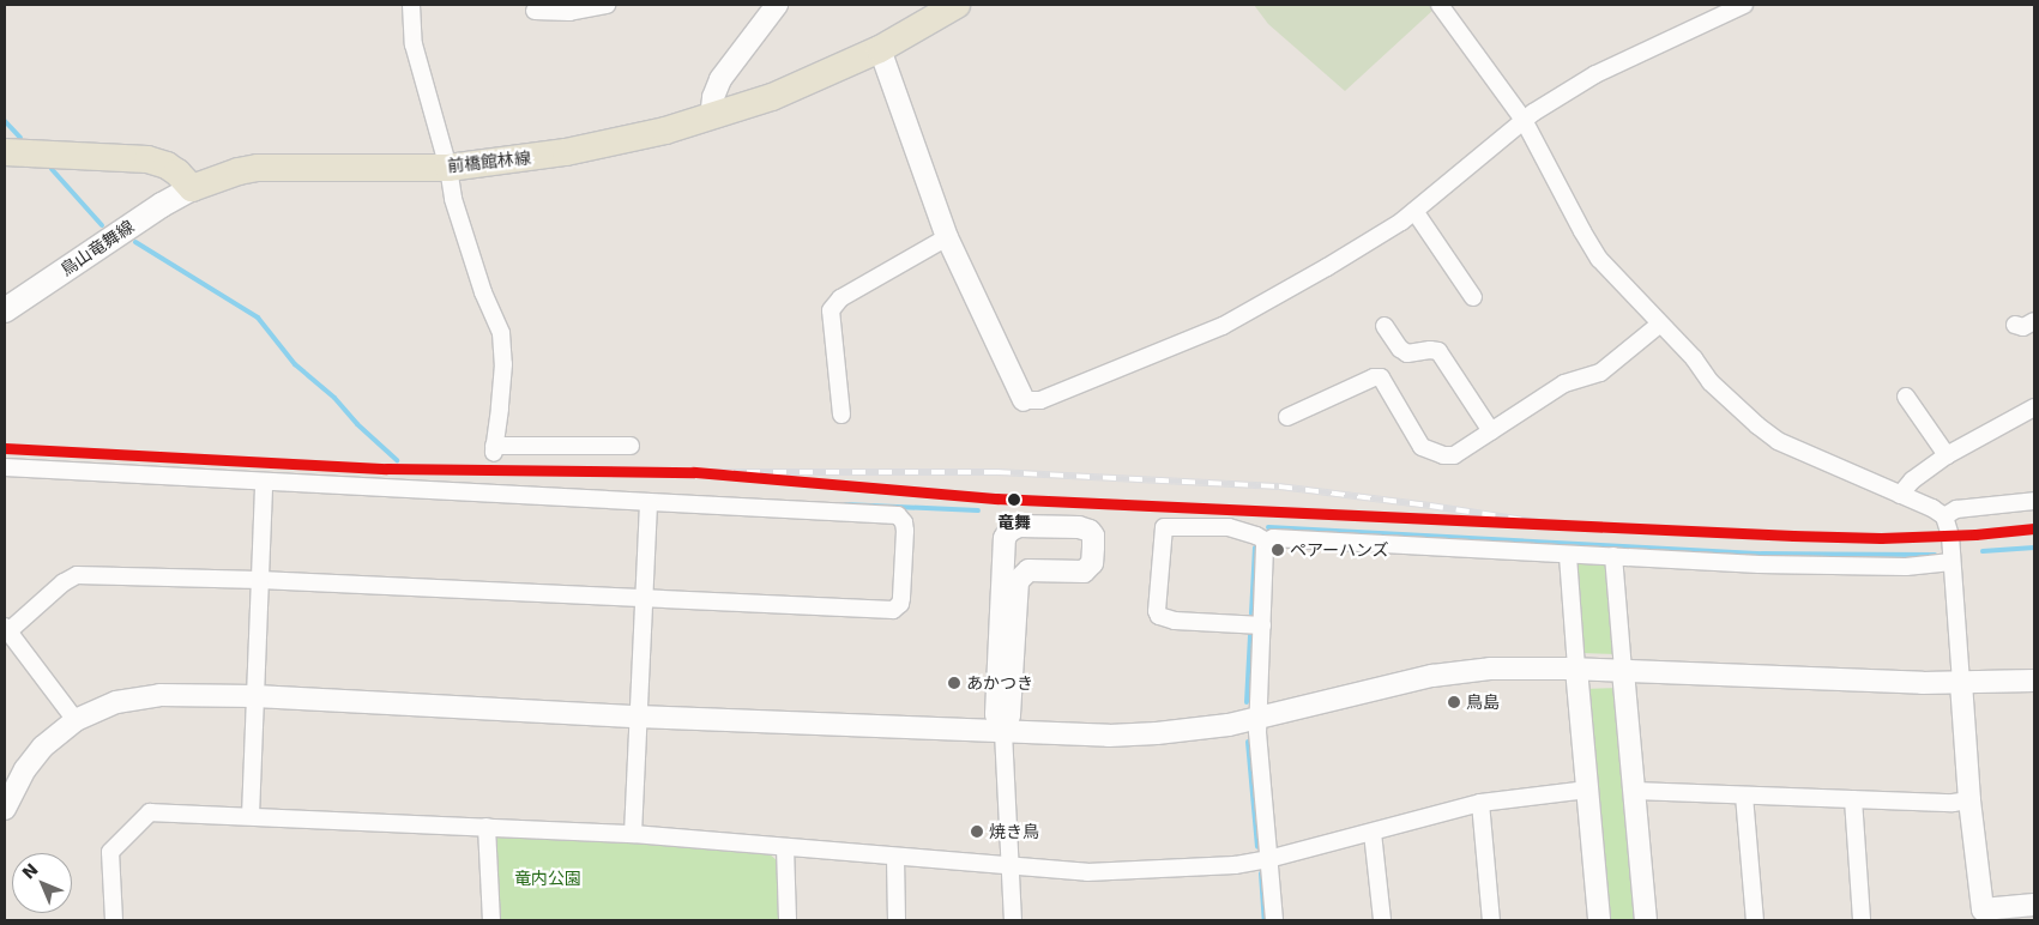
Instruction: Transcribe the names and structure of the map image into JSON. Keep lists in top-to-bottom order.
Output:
{
  "streets": {
    "main road": ["前橋館林線", "鳥山竜舞線"]
  },
  "crossings": [
    ["前橋館林線", "鳥山竜舞線"]
  ],
  "parks": ["竜内公園"],
  "places": [
    "竜舞",
    "ペアーハンズ",
    "あかつき",
    "鳥島",
    "焼き鳥"
  ],
  "north": "top left"
}
